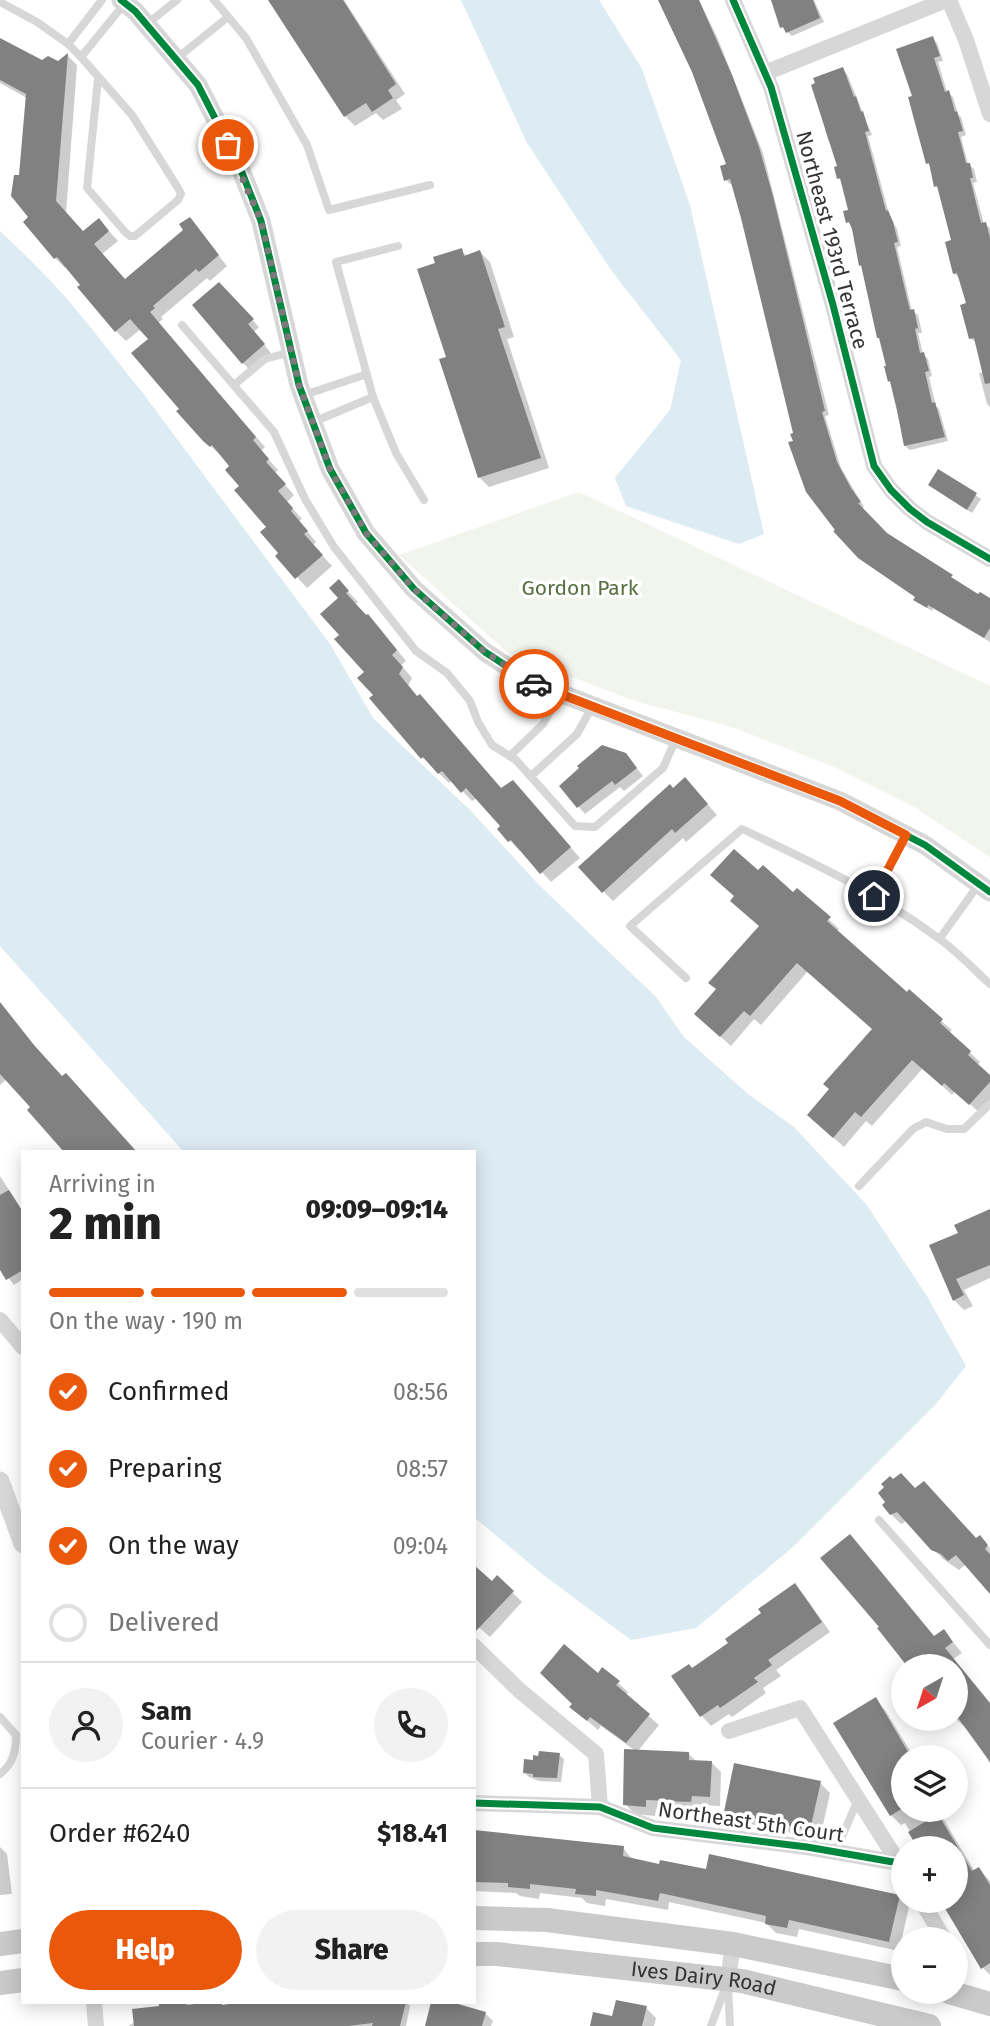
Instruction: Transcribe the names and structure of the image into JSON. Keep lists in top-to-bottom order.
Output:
{
  "streets": {
    "main road": ["Ives Dairy Road"],
    "street": ["Northeast 193rd Terrace", "Northeast 5th Court"]
  },
  "parks": ["Gordon Park"],
  "north": "bottom left",
  "page": {
    "heading": ["2 min", "Arriving in", "09:09–09:14"],
    "panel": [
      "Sam",
      "Courier · 4.9",
      "Order #6240",
      "$18.41"
    ],
    "bar": "On the way · 190 m",
    "list": [
      ["Confirmed", "08:56"],
      ["Preparing", "08:57"],
      ["On the way", "09:04"],
      "Delivered"
    ],
    "map_buttons": ["+", "−"],
    "buttons": ["Help", "Share"]
  }
}
